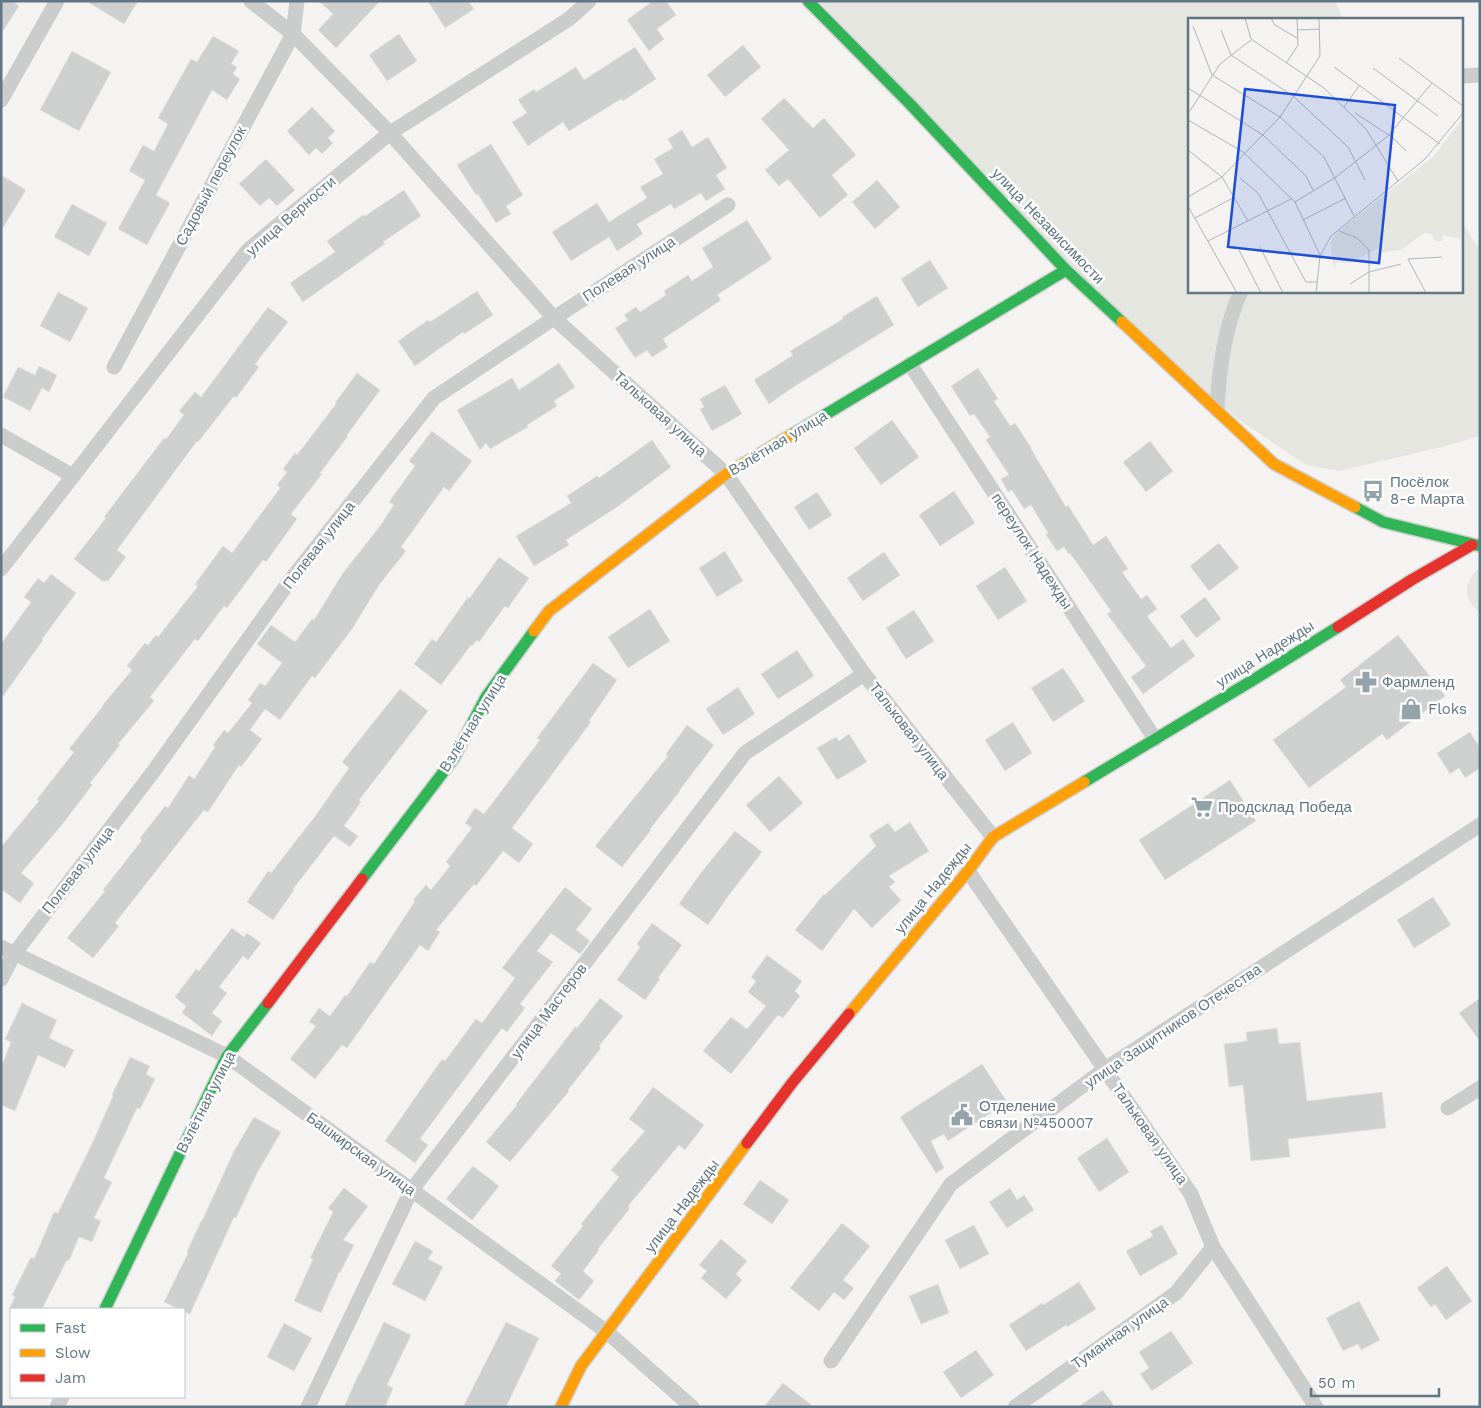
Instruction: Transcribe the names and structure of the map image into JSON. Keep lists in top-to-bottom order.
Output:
{
  "streets": {
    "street": [
      "Садовый переулок",
      "улица Верности",
      "улица Независимости",
      "Полевая улица",
      "Тальковая улица",
      "Взлётная улица",
      "переулок Надежды",
      "улица Надежды",
      "улица Мастеров",
      "улица Защитников Отечества",
      "Башкирская улица",
      "Туманная улица"
    ]
  },
  "crossings": [
    ["Садовый переулок", "Тальковая улица"],
    ["улица Верности", "Тальковая улица"],
    ["улица Независимости", "Взлётная улица"],
    ["улица Независимости", "улица Надежды"],
    ["Полевая улица", "Тальковая улица"],
    ["Полевая улица", "Башкирская улица"],
    ["Тальковая улица", "Взлётная улица"],
    ["Тальковая улица", "улица Надежды"],
    ["Тальковая улица", "улица Мастеров"],
    ["Тальковая улица", "улица Защитников Отечества"],
    ["Тальковая улица", "Туманная улица"],
    ["Взлётная улица", "переулок Надежды"],
    ["Взлётная улица", "Башкирская улица"],
    ["переулок Надежды", "улица Надежды"],
    ["улица Надежды", "Башкирская улица"],
    ["улица Мастеров", "Башкирская улица"]
  ],
  "places": {
    "bus stop": ["Посёлок 8-е Марта"],
    "pharmacy": ["Фармленд"],
    "shop": ["Floks"],
    "supermarket": ["Продсклад Победа"],
    "public building": ["Отделение связи №450007"]
  },
  "legend": ["Fast", "Slow", "Jam"],
  "scale_bar": "50 m"
}
